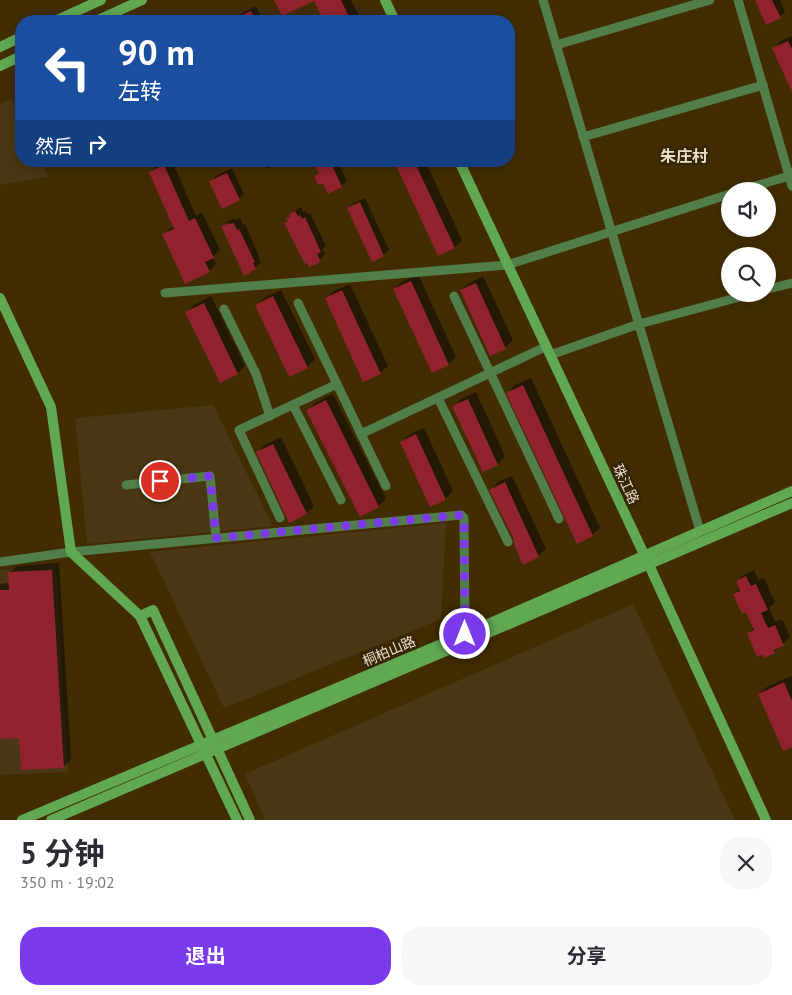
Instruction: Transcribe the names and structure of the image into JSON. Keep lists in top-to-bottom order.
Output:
{
  "streets": {
    "street": ["珠江路", "桐柏山路"]
  },
  "crossings": [
    ["珠江路", "桐柏山路"]
  ],
  "districts": ["朱庄村"],
  "page": {
    "turn": ["90 m", "左转"],
    "then": "然后",
    "heading": ["5 分钟", "350 m · 19:02"],
    "buttons": ["退出", "分享"]
  }
}
